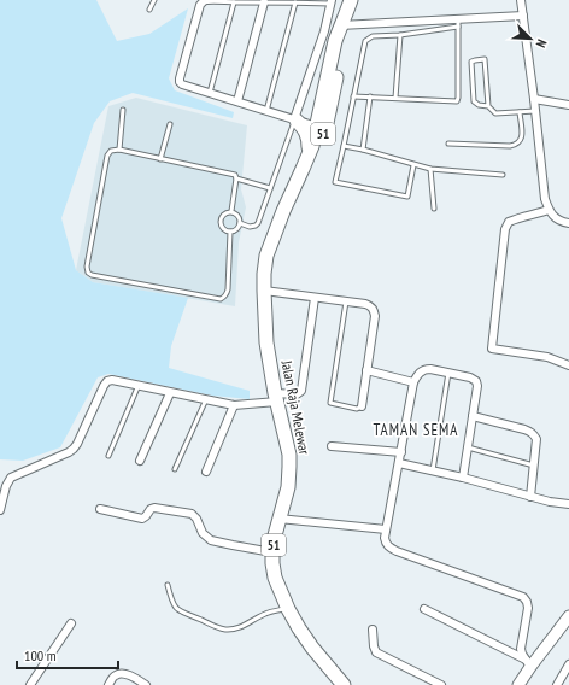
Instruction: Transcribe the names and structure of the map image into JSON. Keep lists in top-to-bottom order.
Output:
{
  "streets": {
    "highway": ["51", "Jalan Raja Melewar"]
  },
  "districts": ["TAMAN SEMA"],
  "scale_bar": "100 m",
  "north": "bottom right"
}
